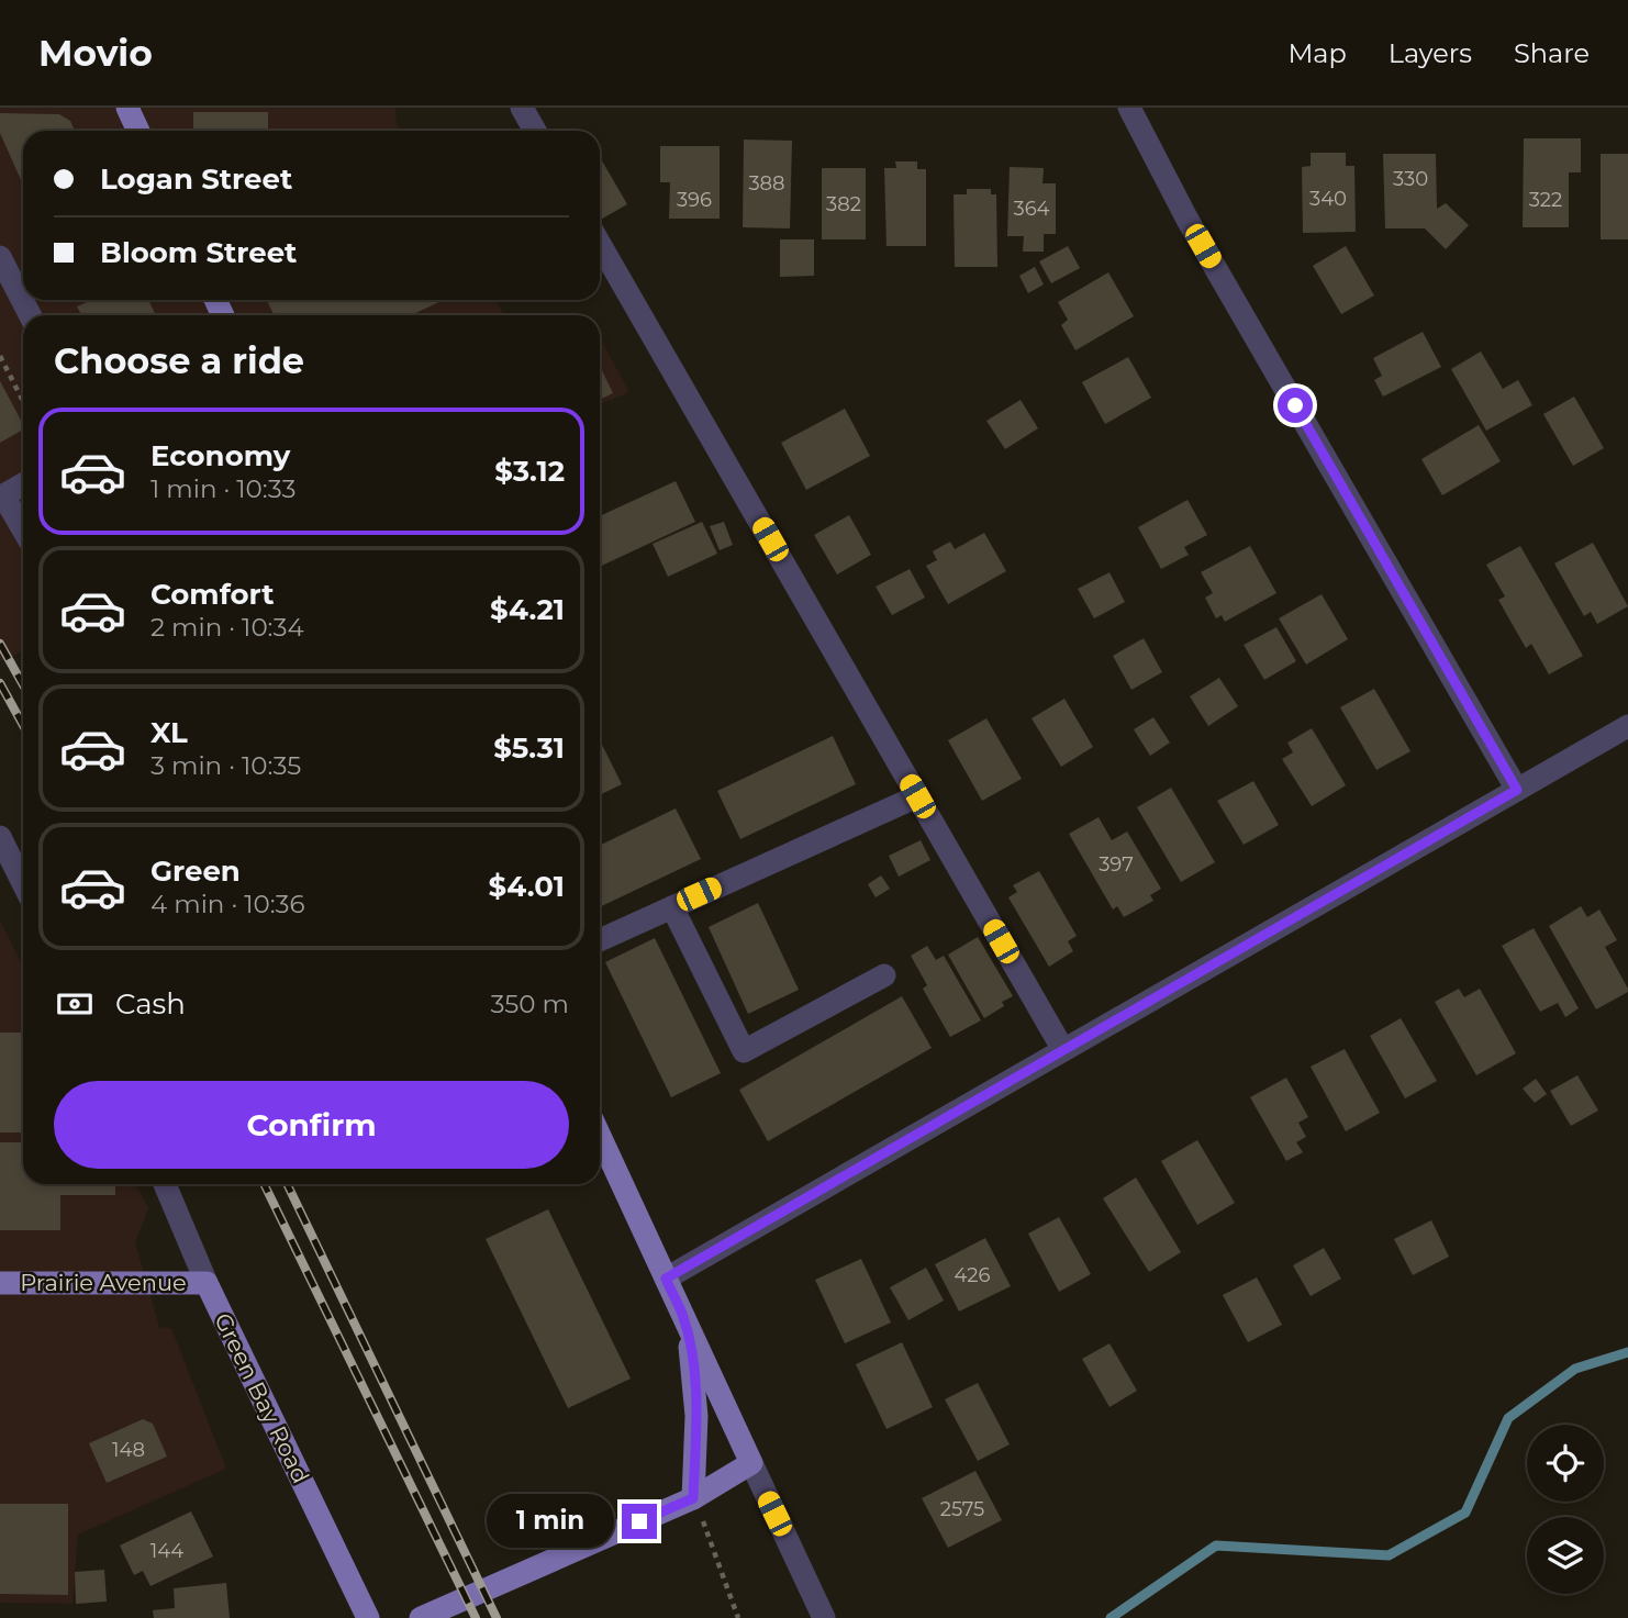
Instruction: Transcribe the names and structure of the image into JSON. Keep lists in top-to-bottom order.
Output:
{
  "streets": {
    "main road": ["Prairie Avenue", "Green Bay Road"]
  },
  "crossings": [
    ["Prairie Avenue", "Green Bay Road"]
  ],
  "house_numbers": [
    "330",
    "388",
    "340",
    "396",
    "322",
    "382",
    "364",
    "397",
    "426",
    "148",
    "2575",
    "144"
  ],
  "page": {
    "header": "Movio",
    "nav": ["Map", "Layers", "Share"],
    "banner": ["Logan Street", "Bloom Street"],
    "heading": "Choose a ride",
    "list": [
      {
        "name": "Economy",
        "note": "1 min · 10:33",
        "value": "$3.12"
      },
      {
        "name": "Comfort",
        "note": "2 min · 10:34",
        "value": "$4.21"
      },
      {
        "name": "XL",
        "note": "3 min · 10:35",
        "value": "$5.31"
      },
      {
        "name": "Green",
        "note": "4 min · 10:36",
        "value": "$4.01"
      }
    ],
    "pay": ["Cash", "350 m"],
    "buttons": "Confirm",
    "bubble": "1 min"
  }
}
